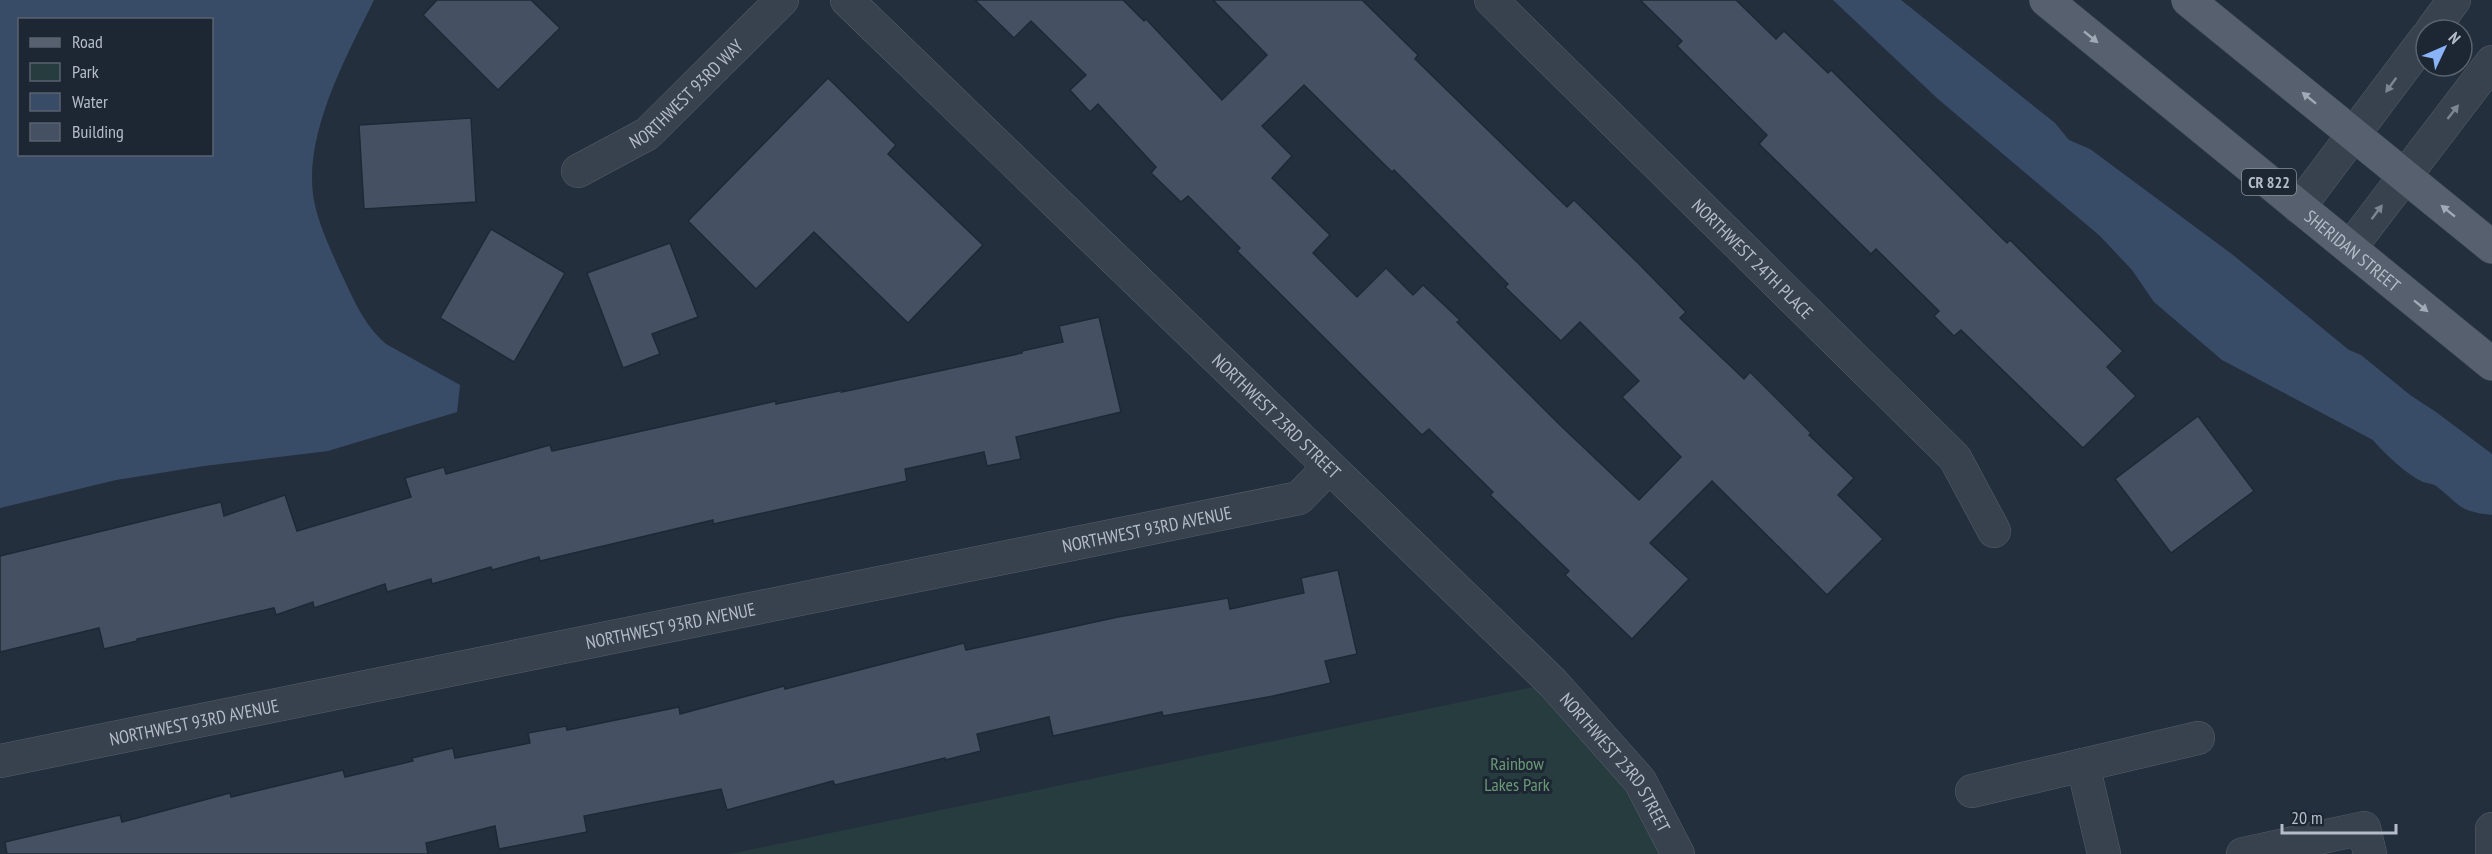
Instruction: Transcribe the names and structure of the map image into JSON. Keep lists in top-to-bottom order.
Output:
{
  "streets": {
    "main road": ["CR 822", "SHERIDAN STREET"],
    "street": [
      "NORTHWEST 93RD WAY",
      "NORTHWEST 24TH PLACE",
      "NORTHWEST 23RD STREET",
      "NORTHWEST 93RD AVENUE"
    ]
  },
  "crossings": [
    ["NORTHWEST 23RD STREET", "NORTHWEST 93RD AVENUE"]
  ],
  "parks": ["Rainbow Lakes Park"],
  "legend": [
    "Road",
    "Park",
    "Water",
    "Building"
  ],
  "scale_bar": "20 m",
  "north": "top right"
}
